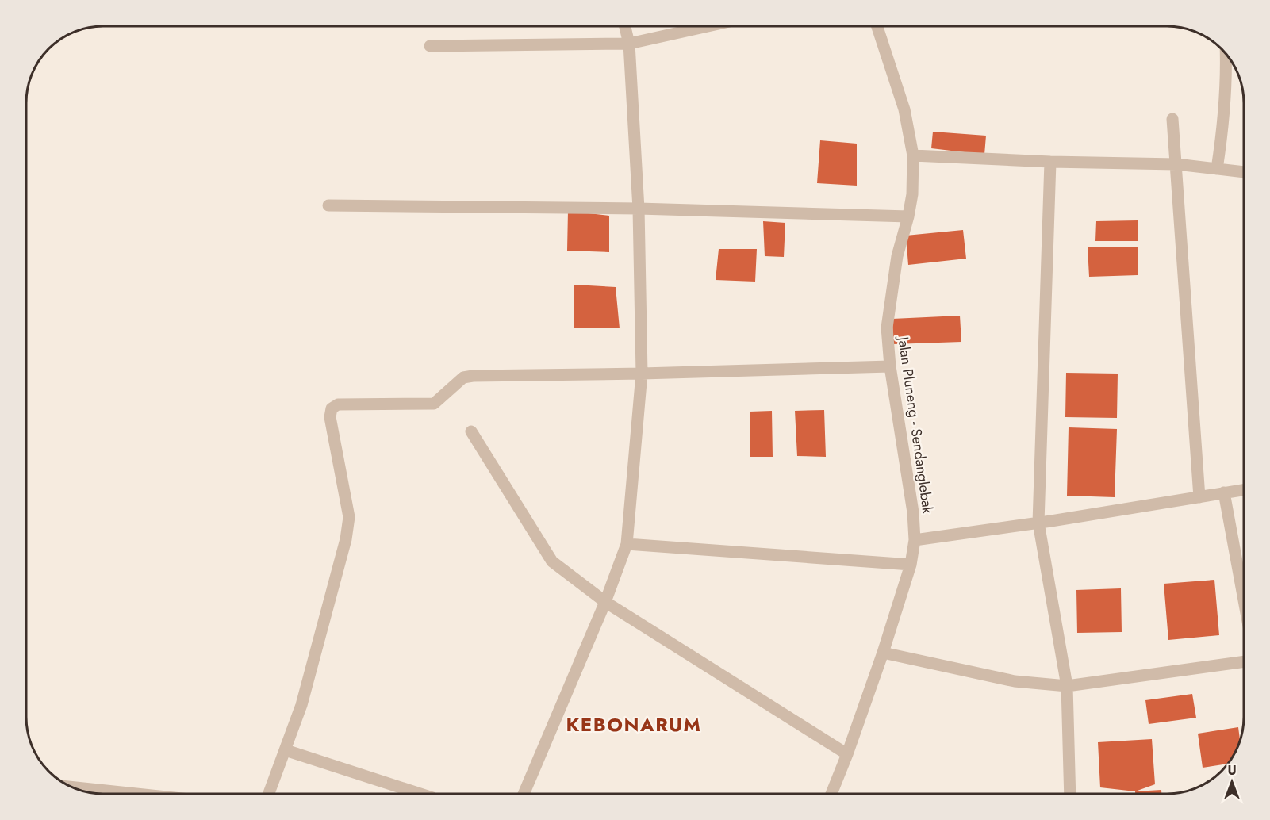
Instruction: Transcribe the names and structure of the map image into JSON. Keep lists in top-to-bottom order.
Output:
{
  "streets": {
    "street": ["Jalan Pluneng - Sendanglebak"]
  },
  "districts": ["KEBONARUM"],
  "north": "top"
}
